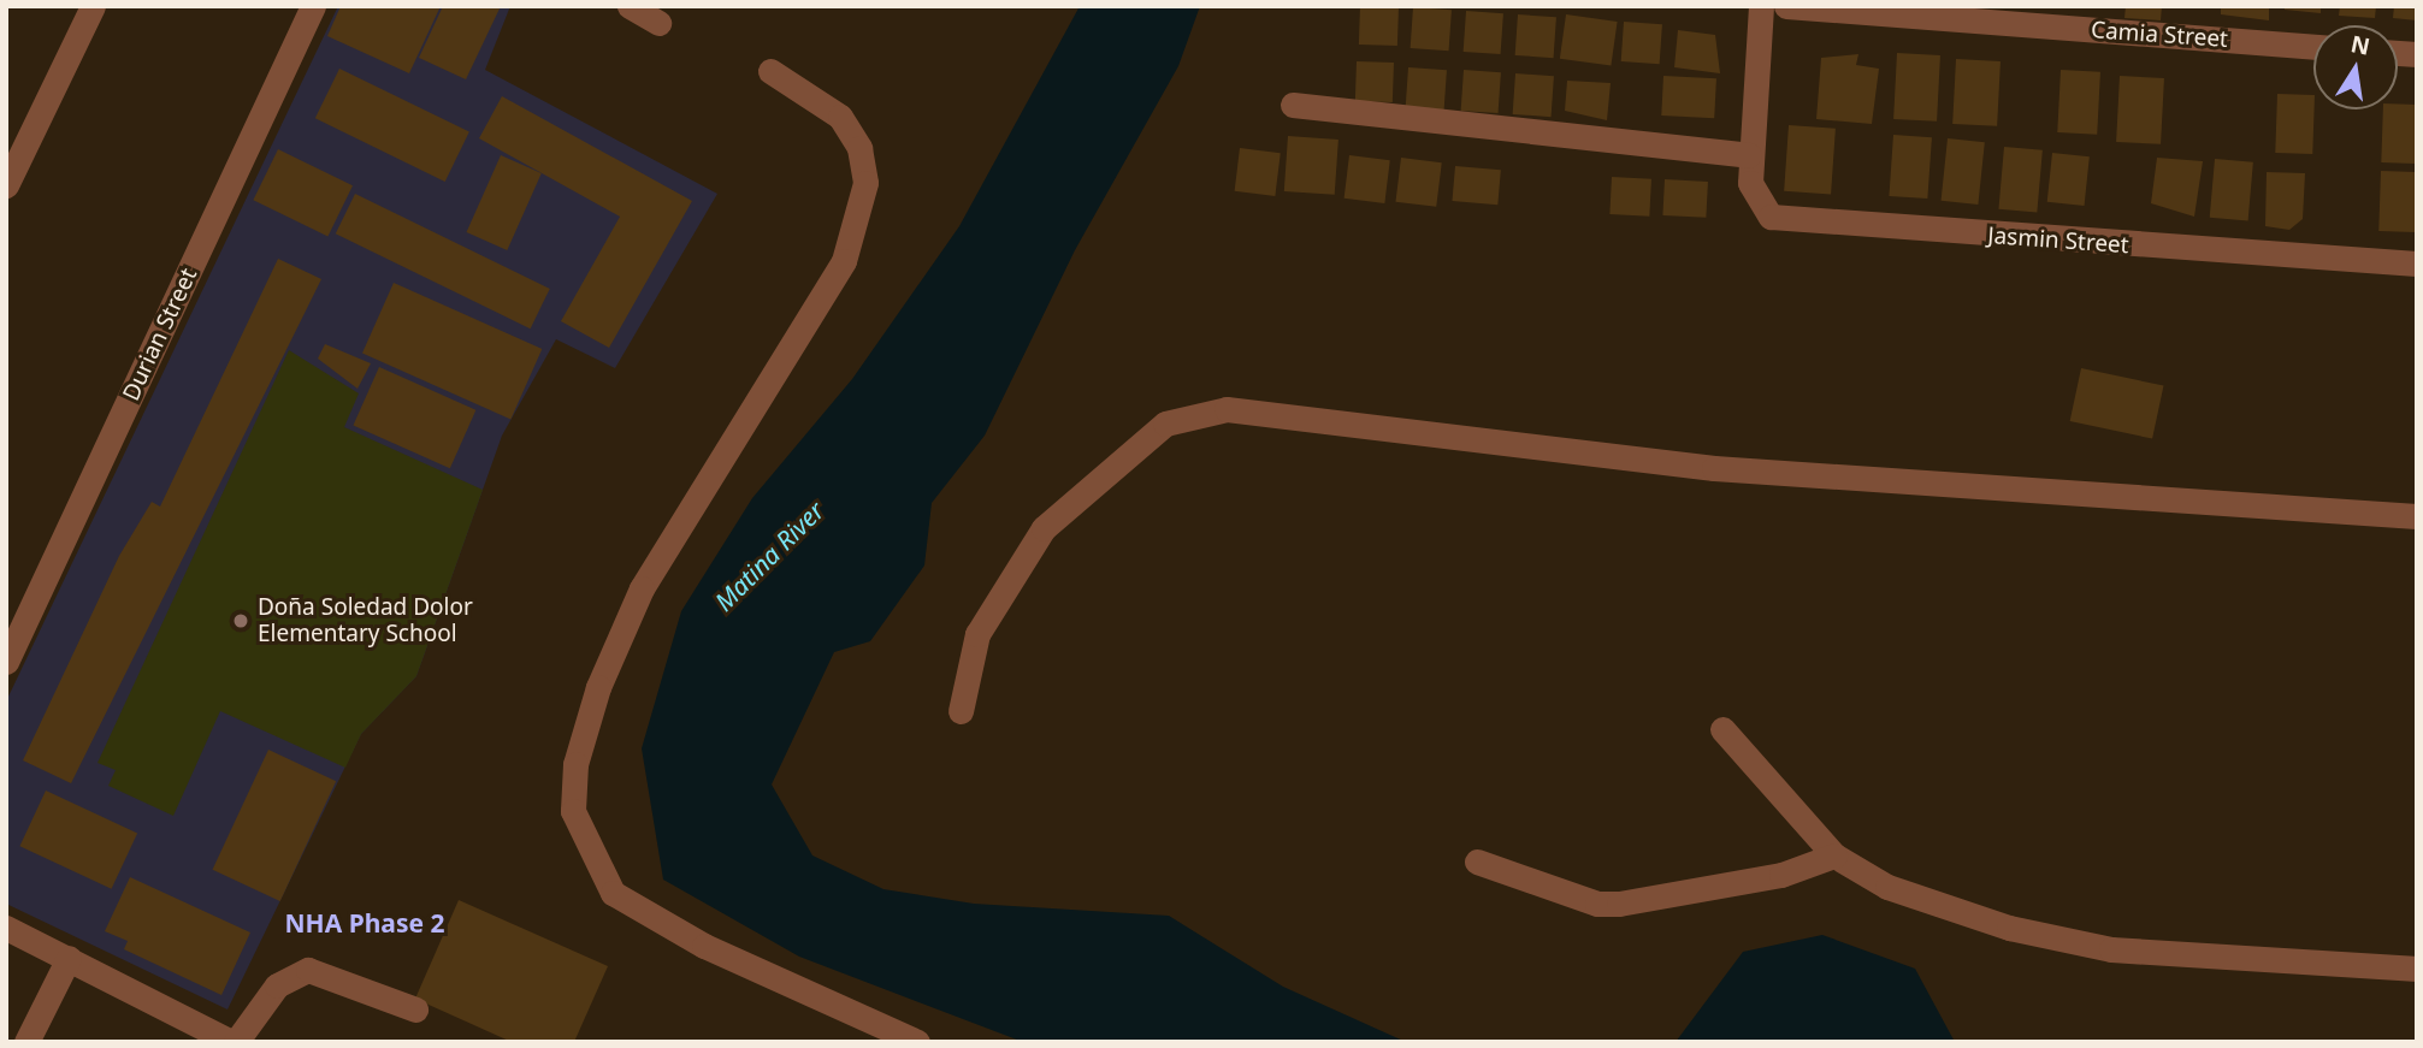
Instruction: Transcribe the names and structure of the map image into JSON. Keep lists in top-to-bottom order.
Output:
{
  "streets": {
    "street": ["Camia Street", "Jasmin Street", "Durian Street"]
  },
  "districts": ["NHA Phase 2"],
  "water": ["Matina River"],
  "places": ["Doña Soledad Dolor Elementary School"],
  "north": "top"
}
